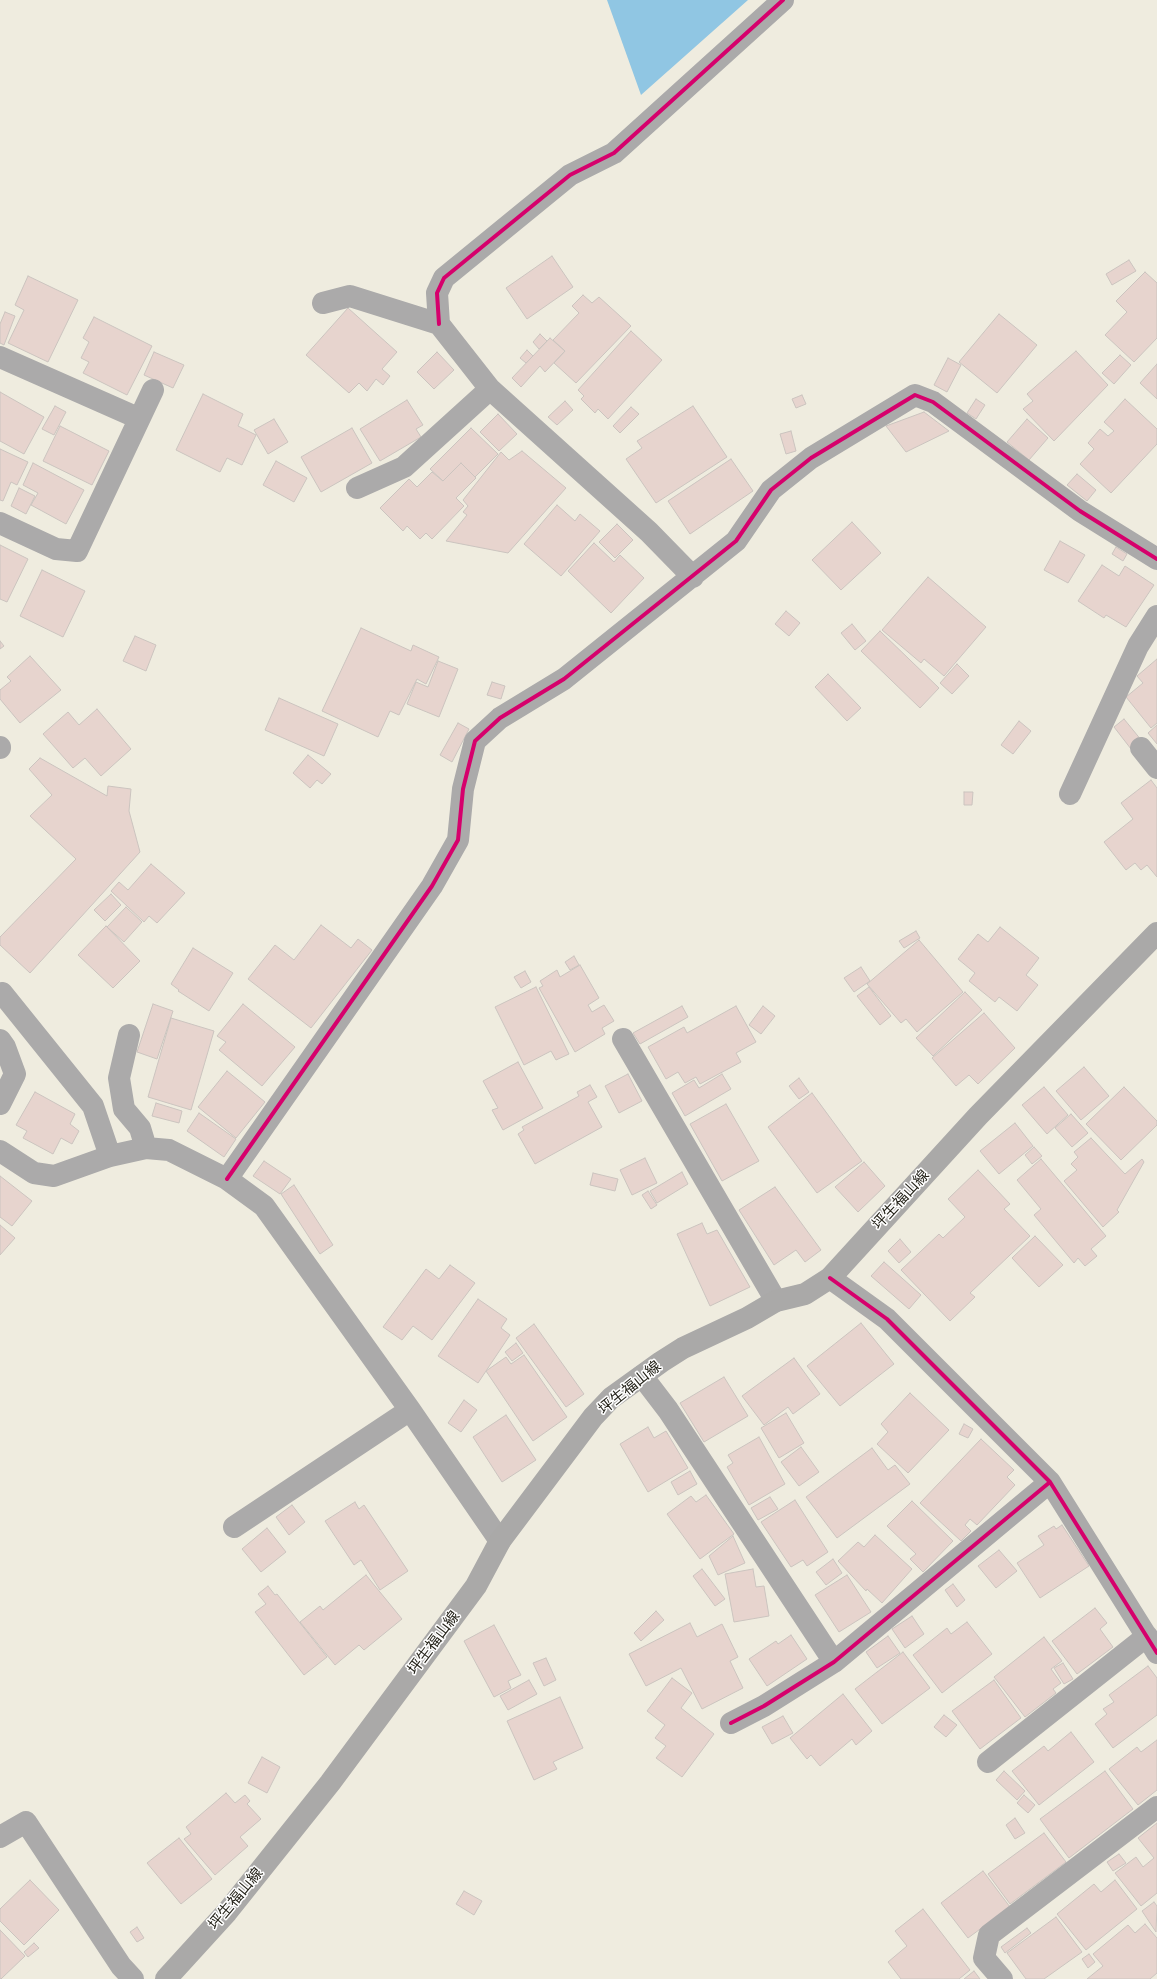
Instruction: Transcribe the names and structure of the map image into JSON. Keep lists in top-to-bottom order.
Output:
{
  "streets": {
    "main road": ["坪生福山線"]
  }
}
